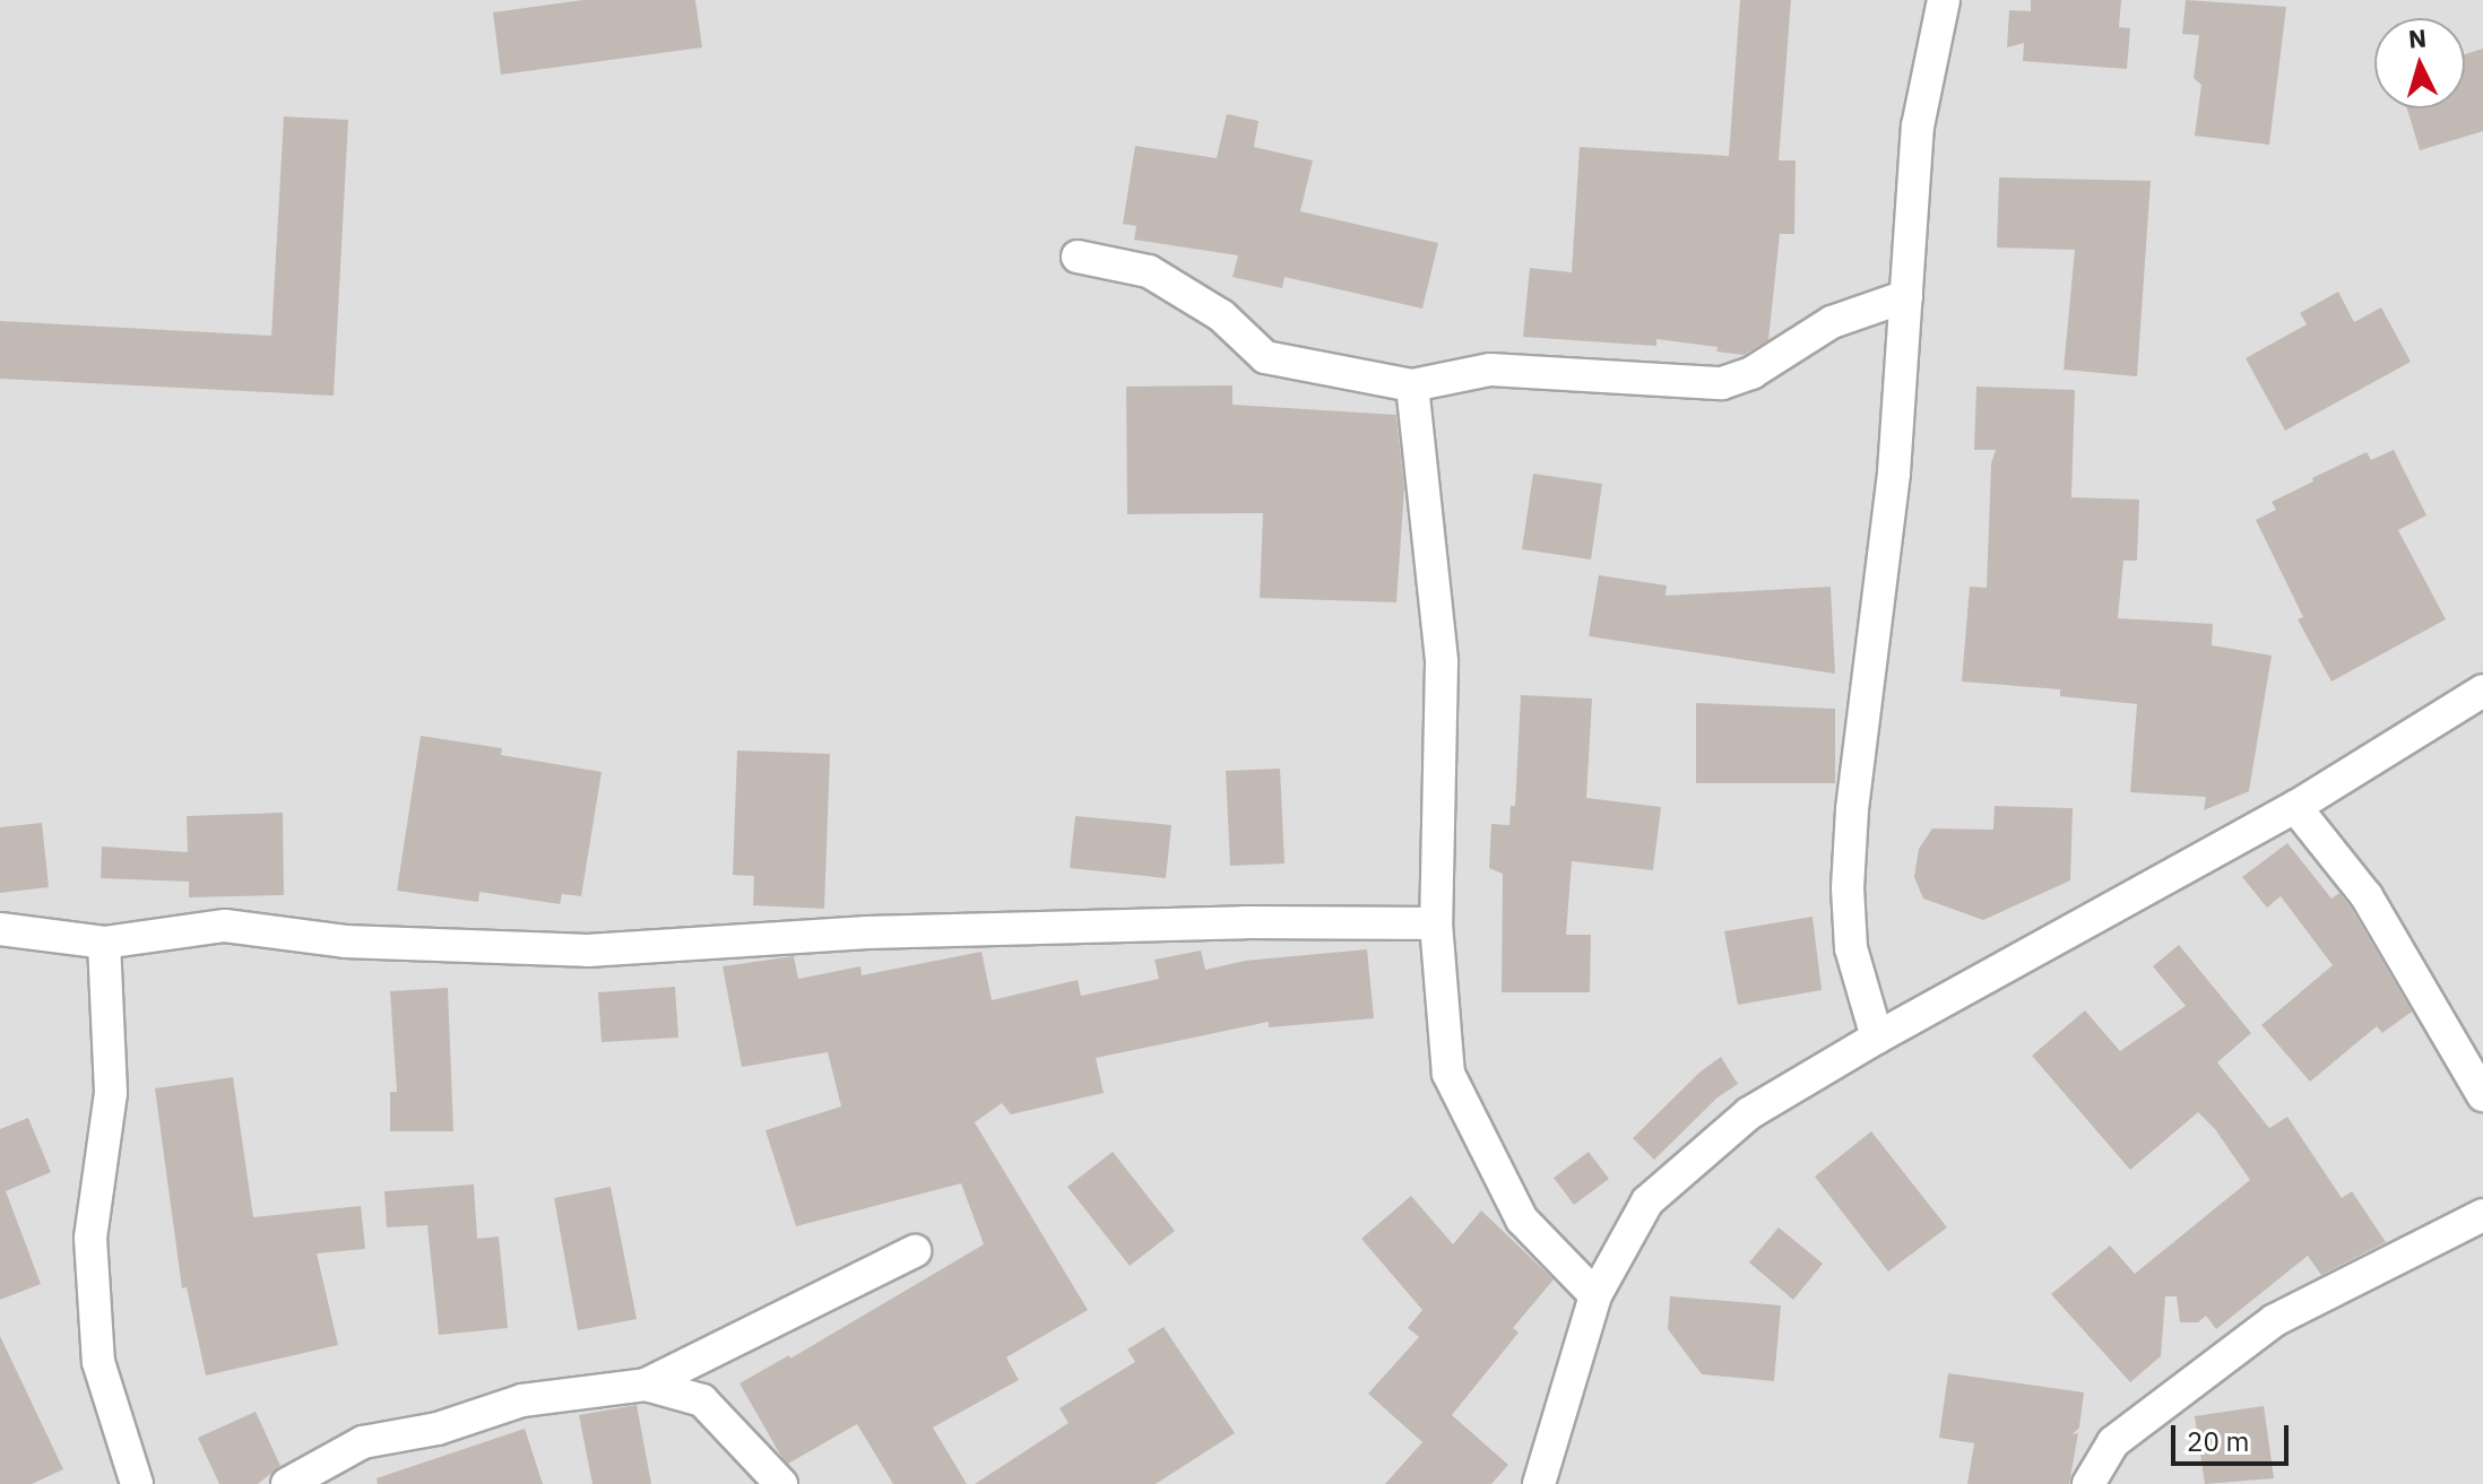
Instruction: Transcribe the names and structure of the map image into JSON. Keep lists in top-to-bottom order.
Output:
{
  "scale_bar": "20 m",
  "north": "top"
}
